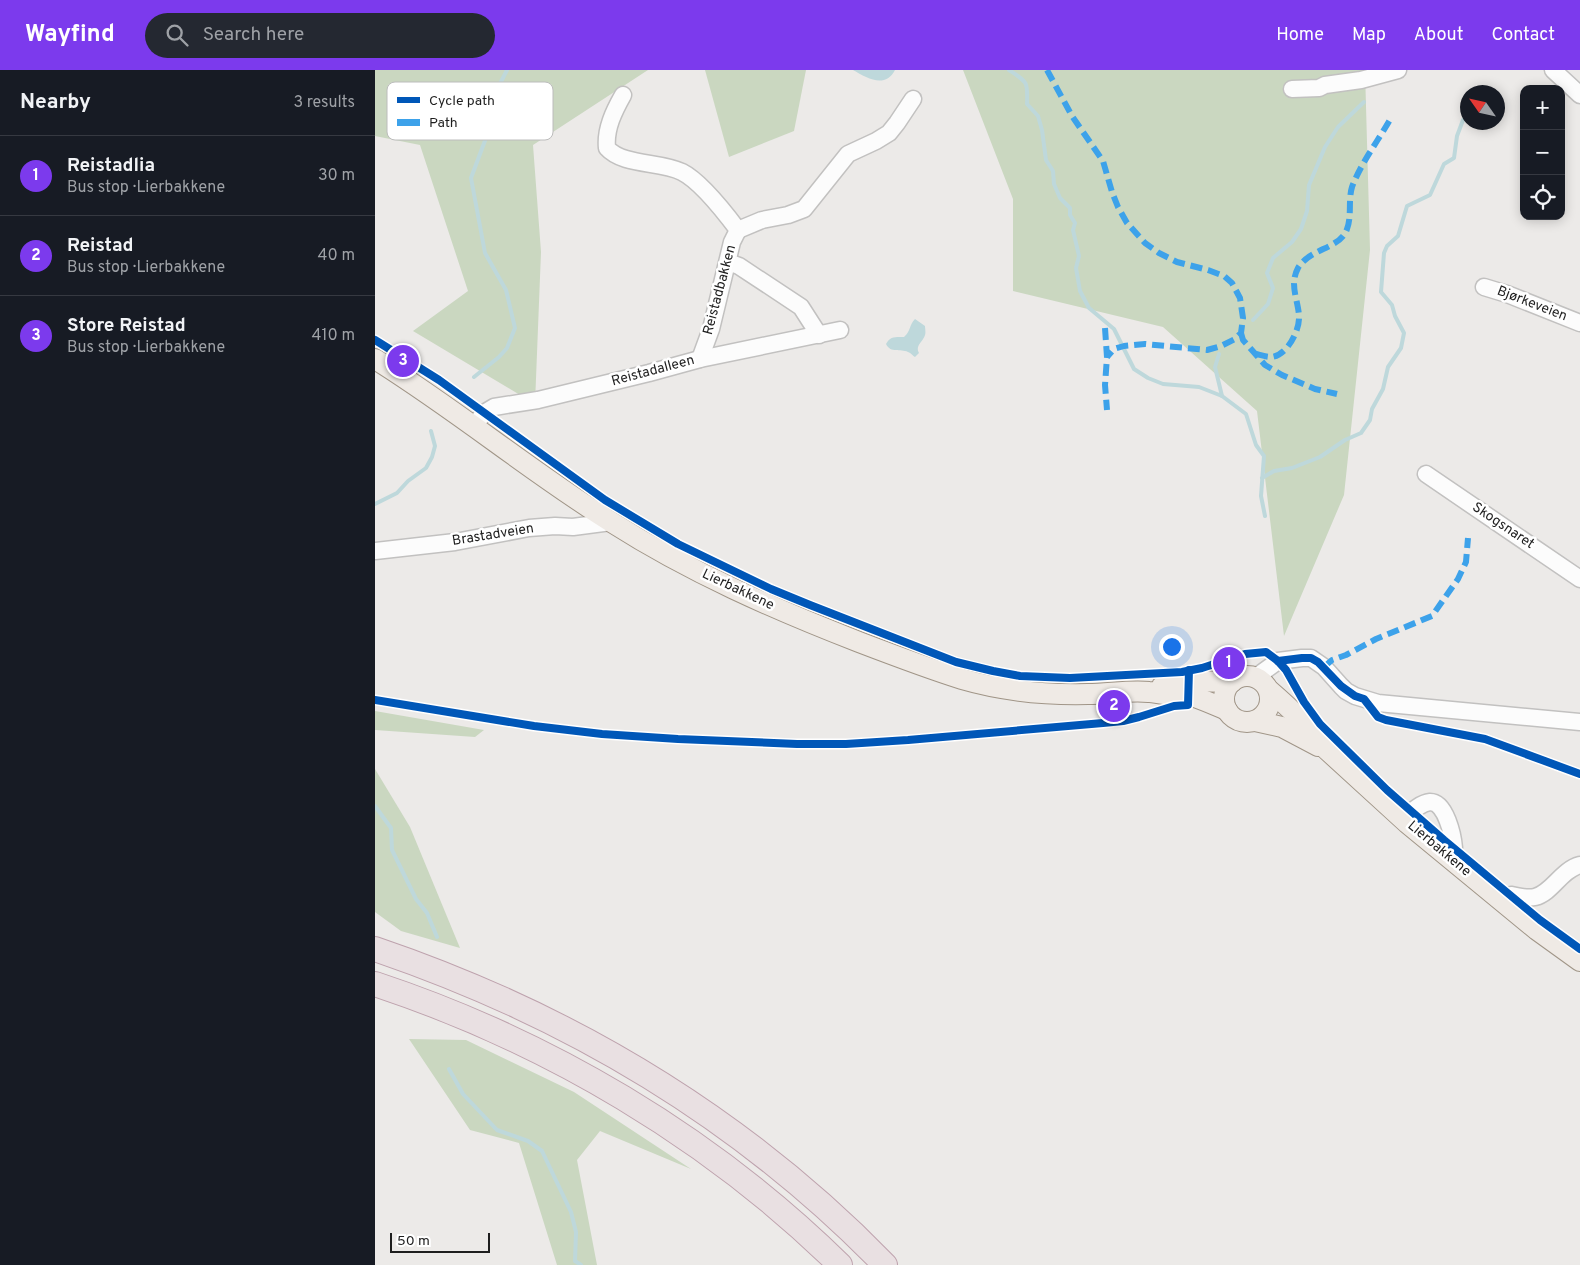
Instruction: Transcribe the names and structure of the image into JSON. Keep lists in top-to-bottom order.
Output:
{
  "streets": {
    "main road": ["Lierbakkene"],
    "street": [
      "Reistadbakken",
      "Bjørkeveien",
      "Reistadalleen",
      "Skogsnaret",
      "Brastadveien"
    ]
  },
  "crossings": [
    ["Reistadbakken", "Reistadalleen"],
    ["Reistadalleen", "Lierbakkene"],
    ["Brastadveien", "Lierbakkene"]
  ],
  "legend": ["Cycle path", "Path"],
  "scale_bar": "50 m",
  "north": "top left",
  "page": {
    "header": "Wayfind",
    "search": "Search here",
    "nav": [
      "Home",
      "Map",
      "About",
      "Contact"
    ],
    "heading": ["Nearby", "3 results"],
    "map_buttons": ["+", "−"],
    "list": [
      {
        "mark": "1",
        "name": "Reistadlia",
        "note": "Bus stop · Lierbakkene",
        "value": "30 m"
      },
      {
        "mark": "2",
        "name": "Reistad",
        "note": "Bus stop · Lierbakkene",
        "value": "40 m"
      },
      {
        "mark": "3",
        "name": "Store Reistad",
        "note": "Bus stop · Lierbakkene",
        "value": "410 m"
      }
    ],
    "pins": ["3", "1", "2"],
    "scale": "50 m"
  }
}
